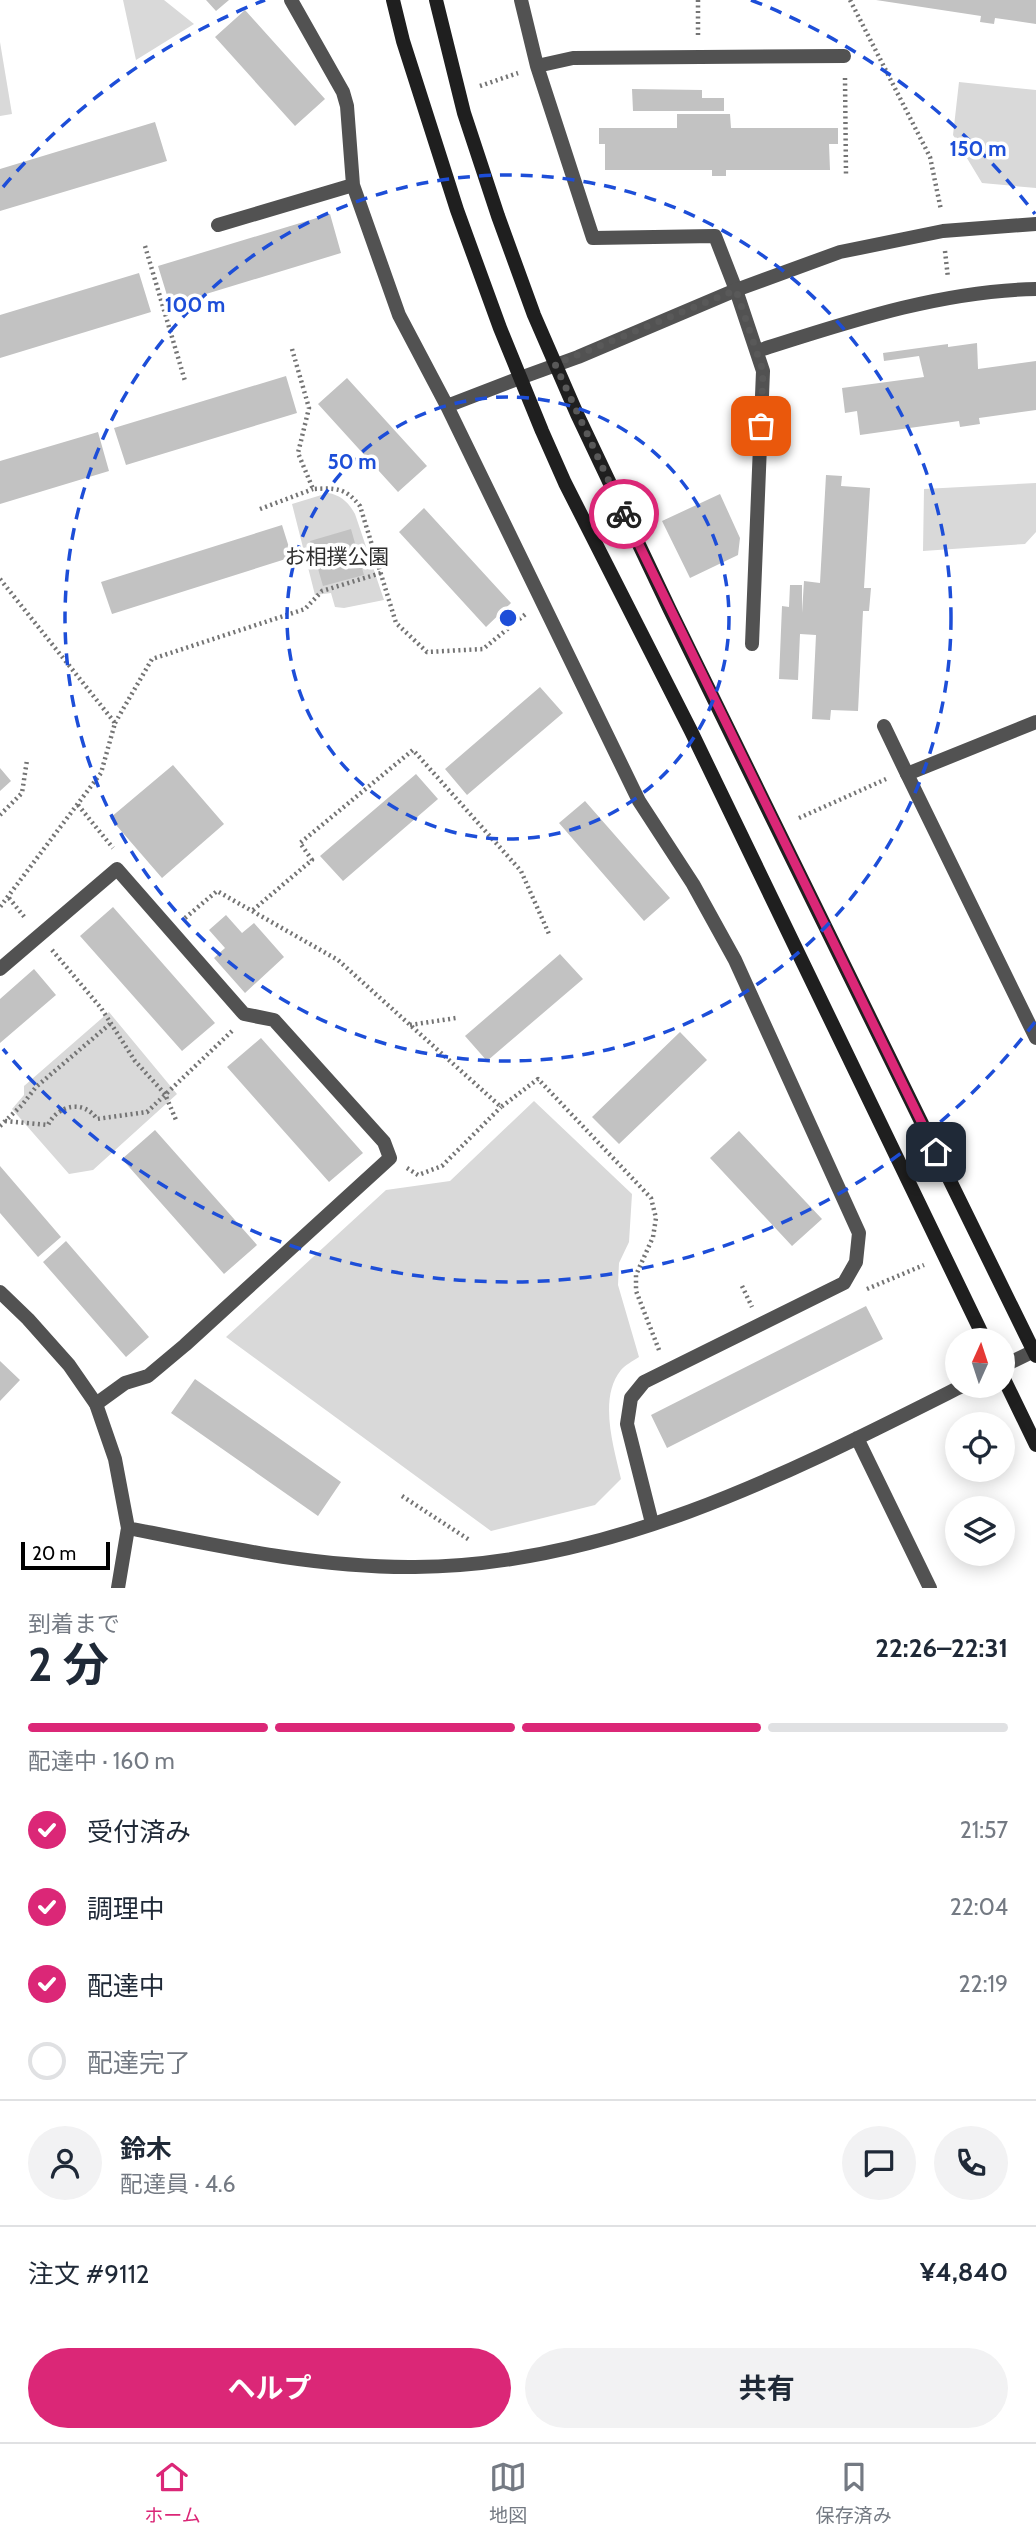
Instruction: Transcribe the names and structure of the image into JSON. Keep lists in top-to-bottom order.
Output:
{
  "parks": ["お相撲公園"],
  "scale_bar": "20 m",
  "north": "top",
  "page": {
    "scale": "20 m",
    "heading": ["2 分", "到着まで", "22:26–22:31"],
    "panel": [
      "鈴木",
      "配達員 · 4.6",
      "注文 #9112",
      "¥4,840"
    ],
    "bar": "配達中 · 160 m",
    "list": [
      ["受付済み", "21:57"],
      ["調理中", "22:04"],
      ["配達中", "22:19"],
      "配達完了"
    ],
    "buttons": ["ヘルプ", "共有"],
    "tabs": ["ホーム", "地図", "保存済み"]
  },
  "rings": ["150 m", "100 m", "50 m"]
}
